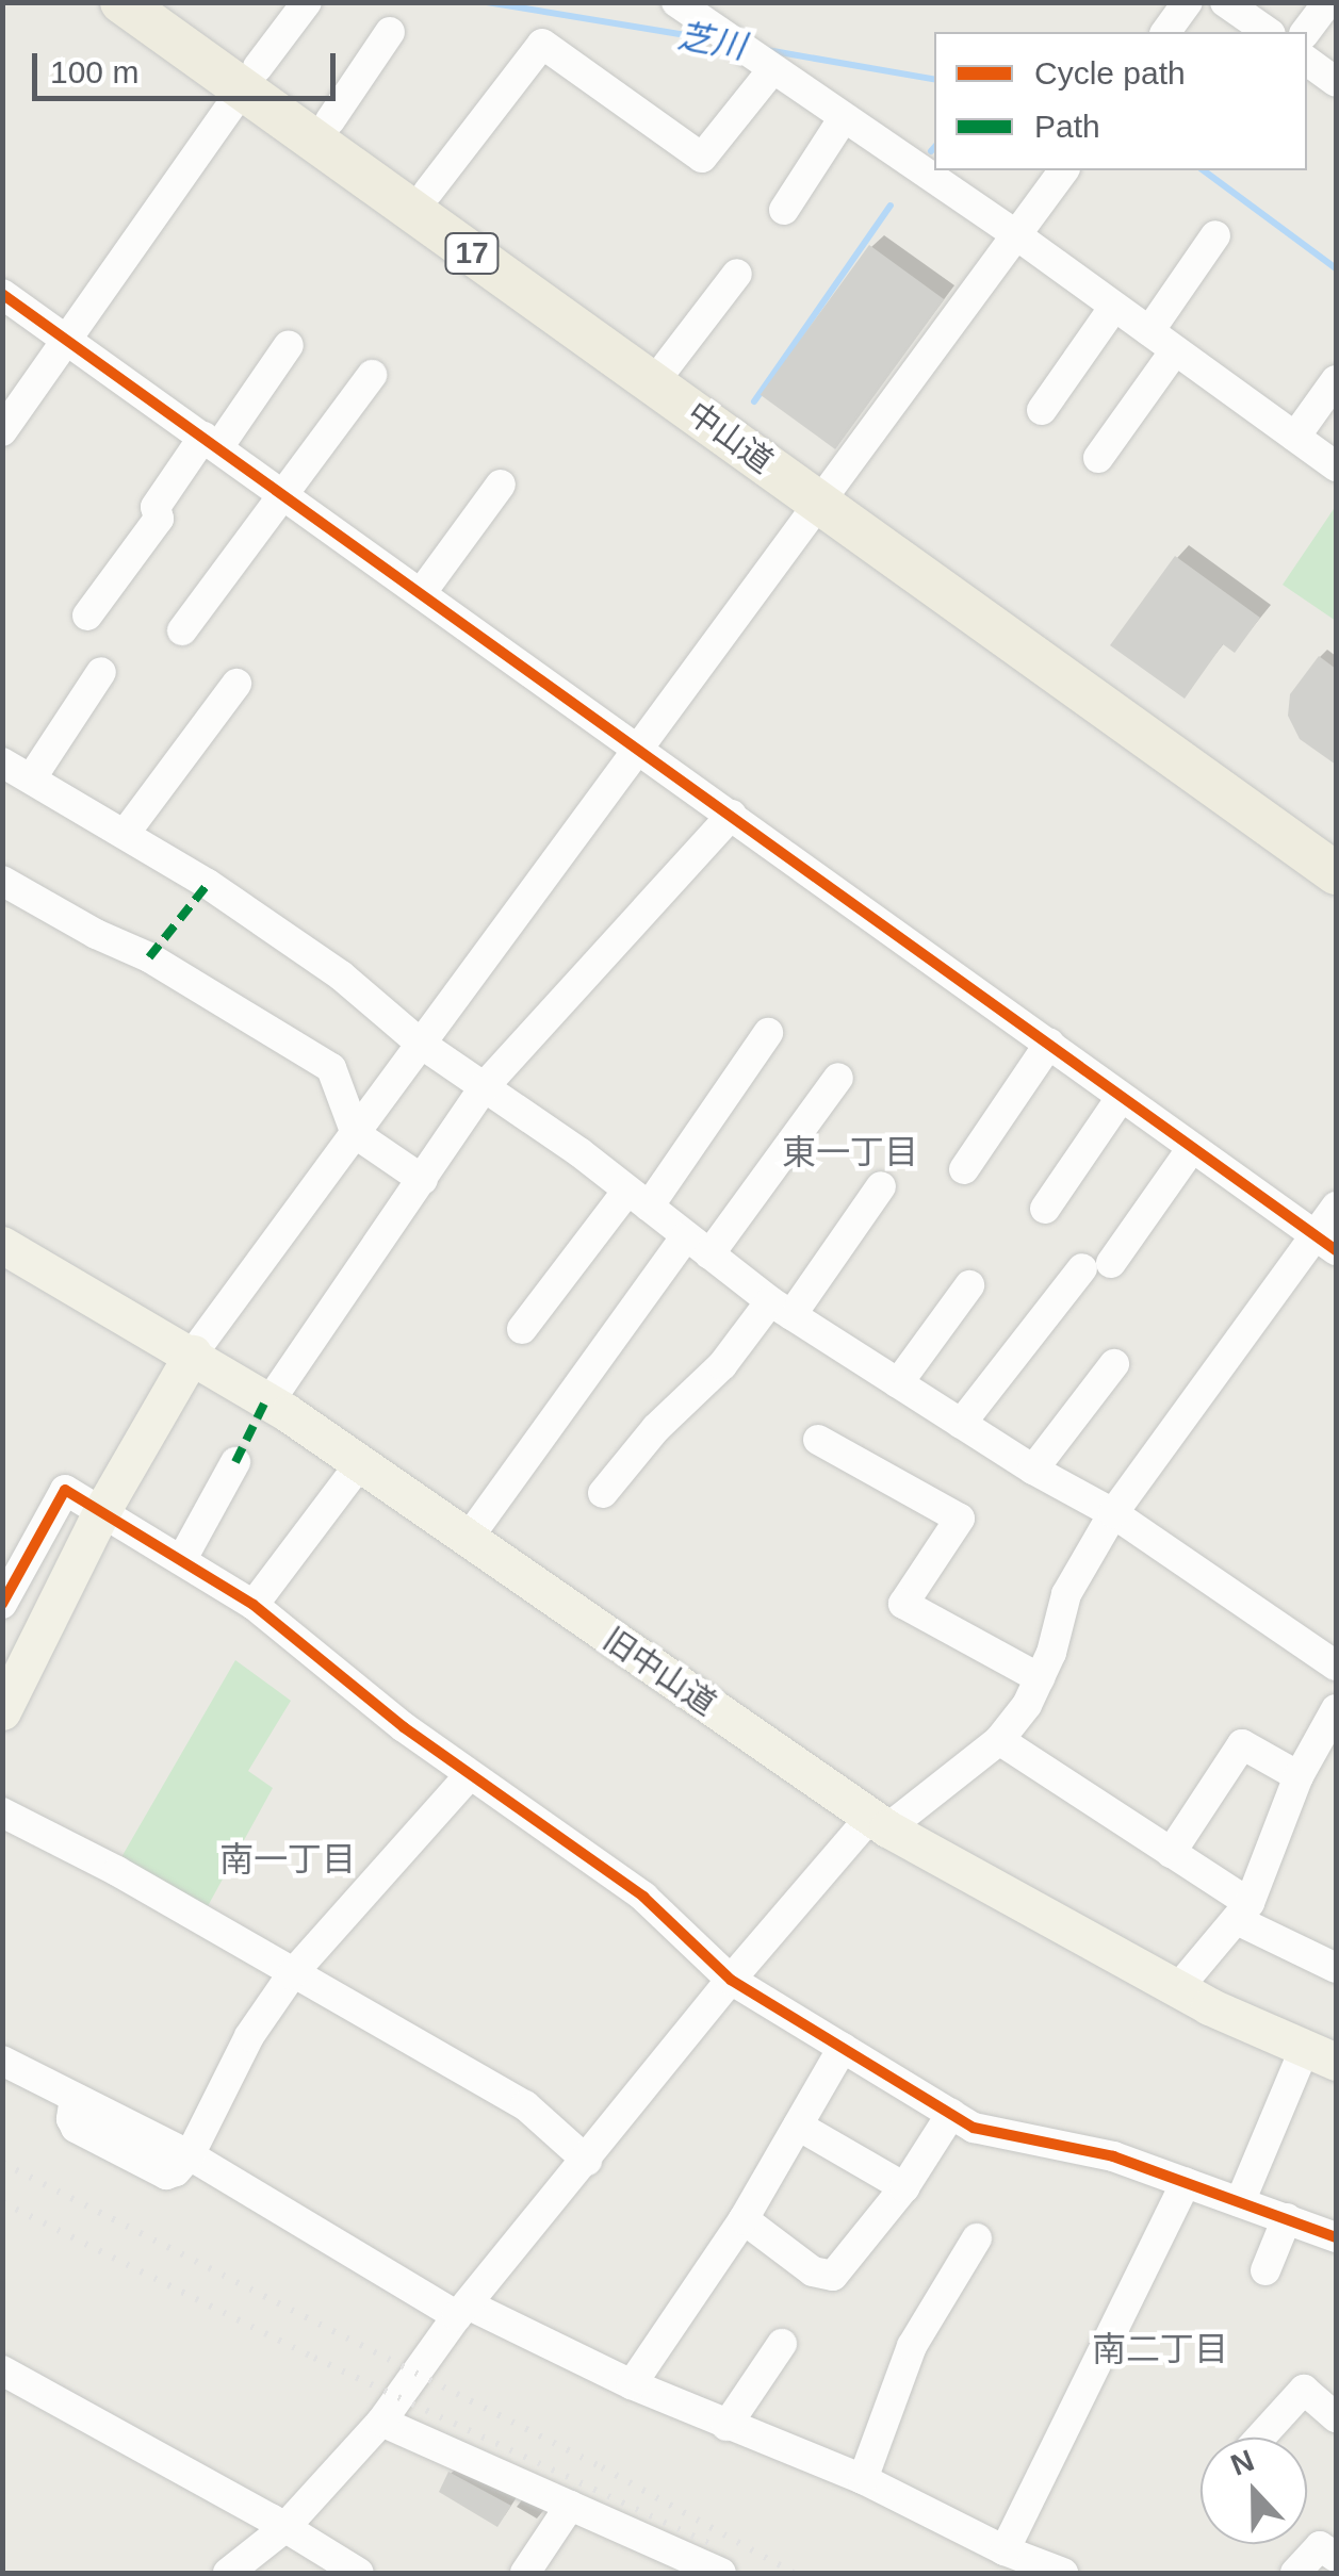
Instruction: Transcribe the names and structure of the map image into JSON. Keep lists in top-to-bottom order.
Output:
{
  "streets": {
    "highway": ["17", "中山道"],
    "main road": ["旧中山道"]
  },
  "districts": ["東一丁目", "南一丁目", "南二丁目"],
  "water": ["芝川"],
  "legend": ["Cycle path", "Path"],
  "scale_bar": "100 m",
  "north": "top"
}
